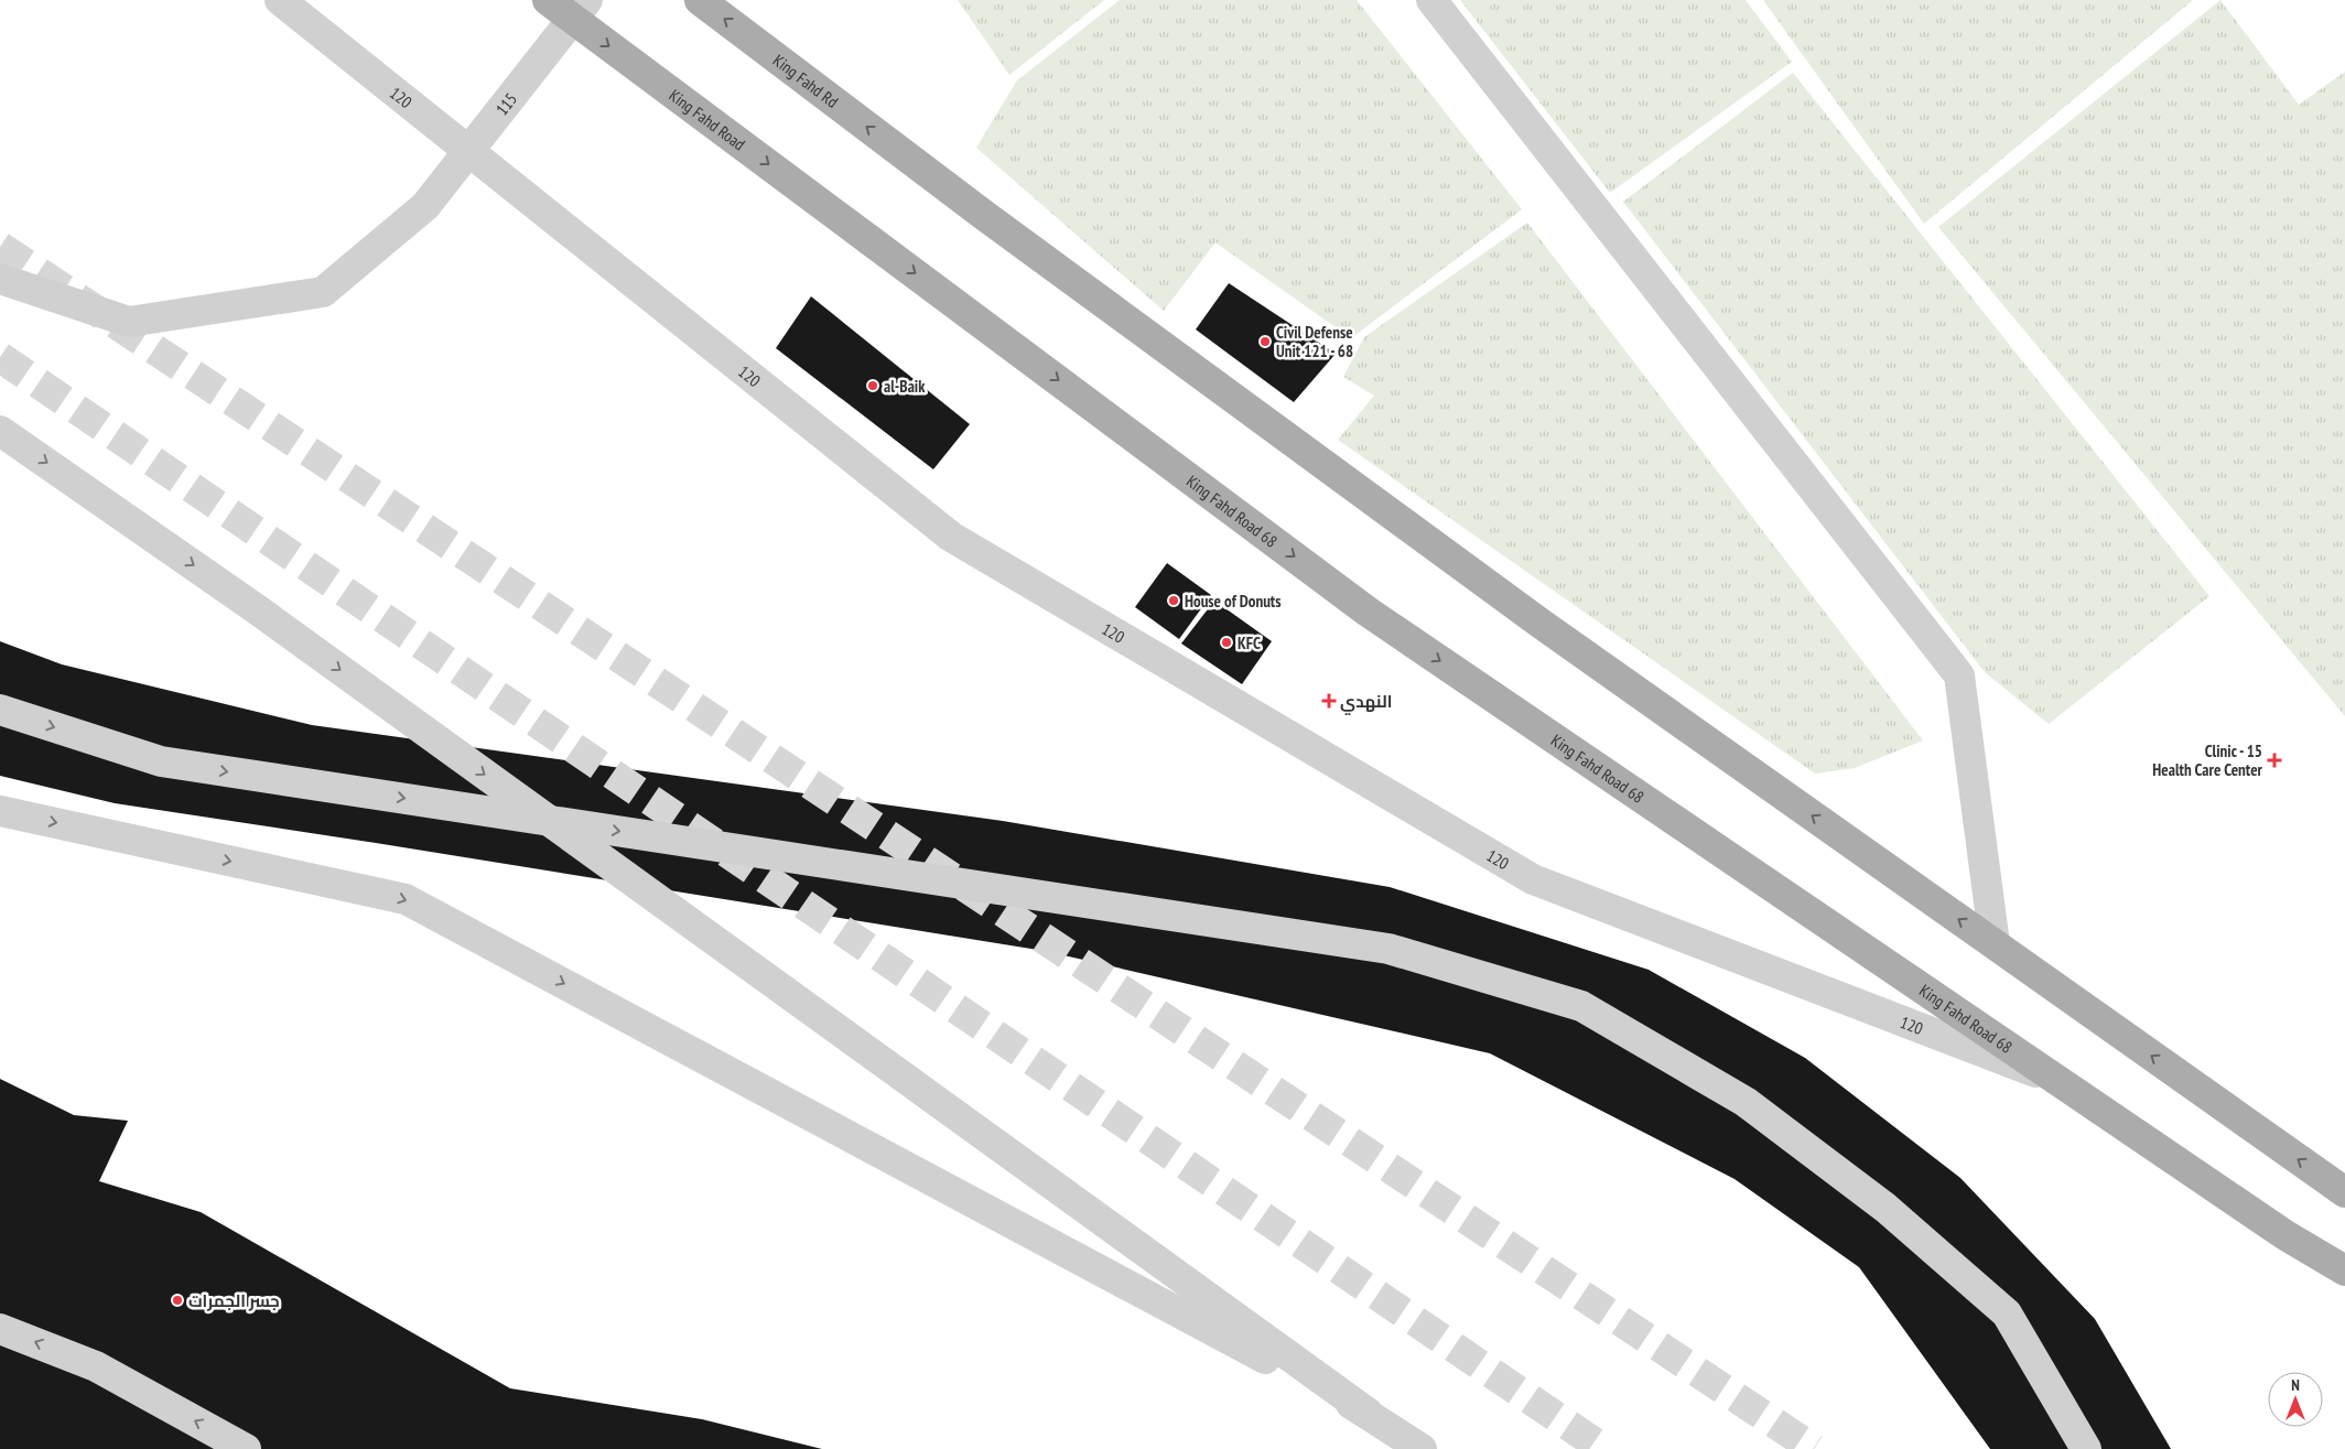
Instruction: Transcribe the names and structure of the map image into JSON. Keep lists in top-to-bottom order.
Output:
{
  "streets": {
    "main road": ["King Fahd Rd", "King Fahd Road", "King Fahd Road 68"],
    "street": ["120", "115"]
  },
  "crossings": [
    ["120", "115"],
    ["120", "King Fahd Road 68"],
    ["King Fahd Road", "King Fahd Road 68"]
  ],
  "one_way": ["King Fahd Rd", "King Fahd Road", "King Fahd Road 68"],
  "places": {
    "other": [
      "Civil Defense Unit 121 - 68",
      "al-Baik",
      "House of Donuts",
      "KFC",
      "جسر الجمرات"
    ],
    "health": ["النهدي", "Clinic - 15 Health Care Center"]
  },
  "north": "top"
}
